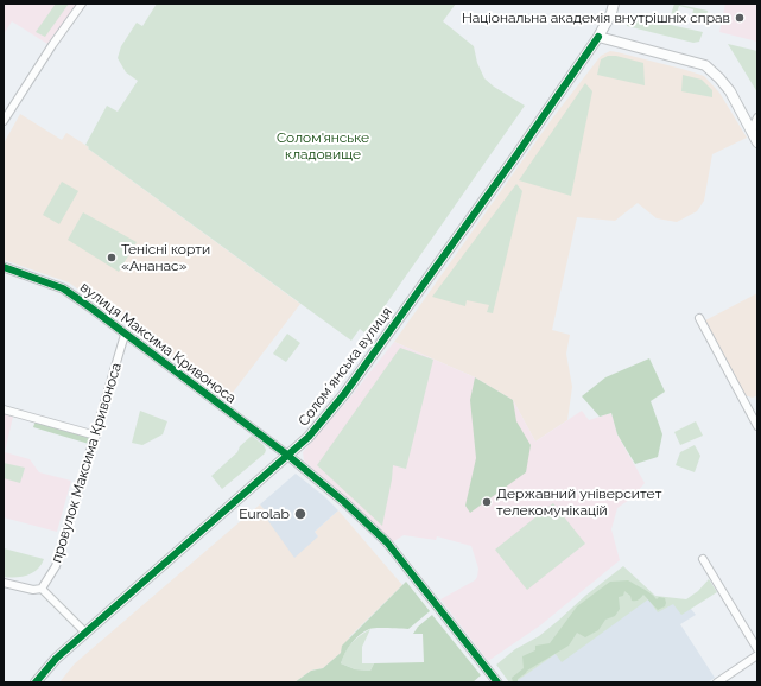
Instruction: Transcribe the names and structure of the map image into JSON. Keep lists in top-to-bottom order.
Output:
{
  "streets": {
    "main road": ["Соломʼянська вулиця"],
    "street": ["вулиця Максима Кривоноса", "провулок Максима Кривоноса"]
  },
  "crossings": [
    ["вулиця Максима Кривоноса", "Соломʼянська вулиця"],
    ["вулиця Максима Кривоноса", "провулок Максима Кривоноса"]
  ],
  "parks": ["Солом'янське кладовище"],
  "places": [
    "Національна академія внутрішніх справ",
    "Тенісні корти «Ананас»",
    "Державний університет телекомунікацій",
    "Eurolab"
  ]
}
